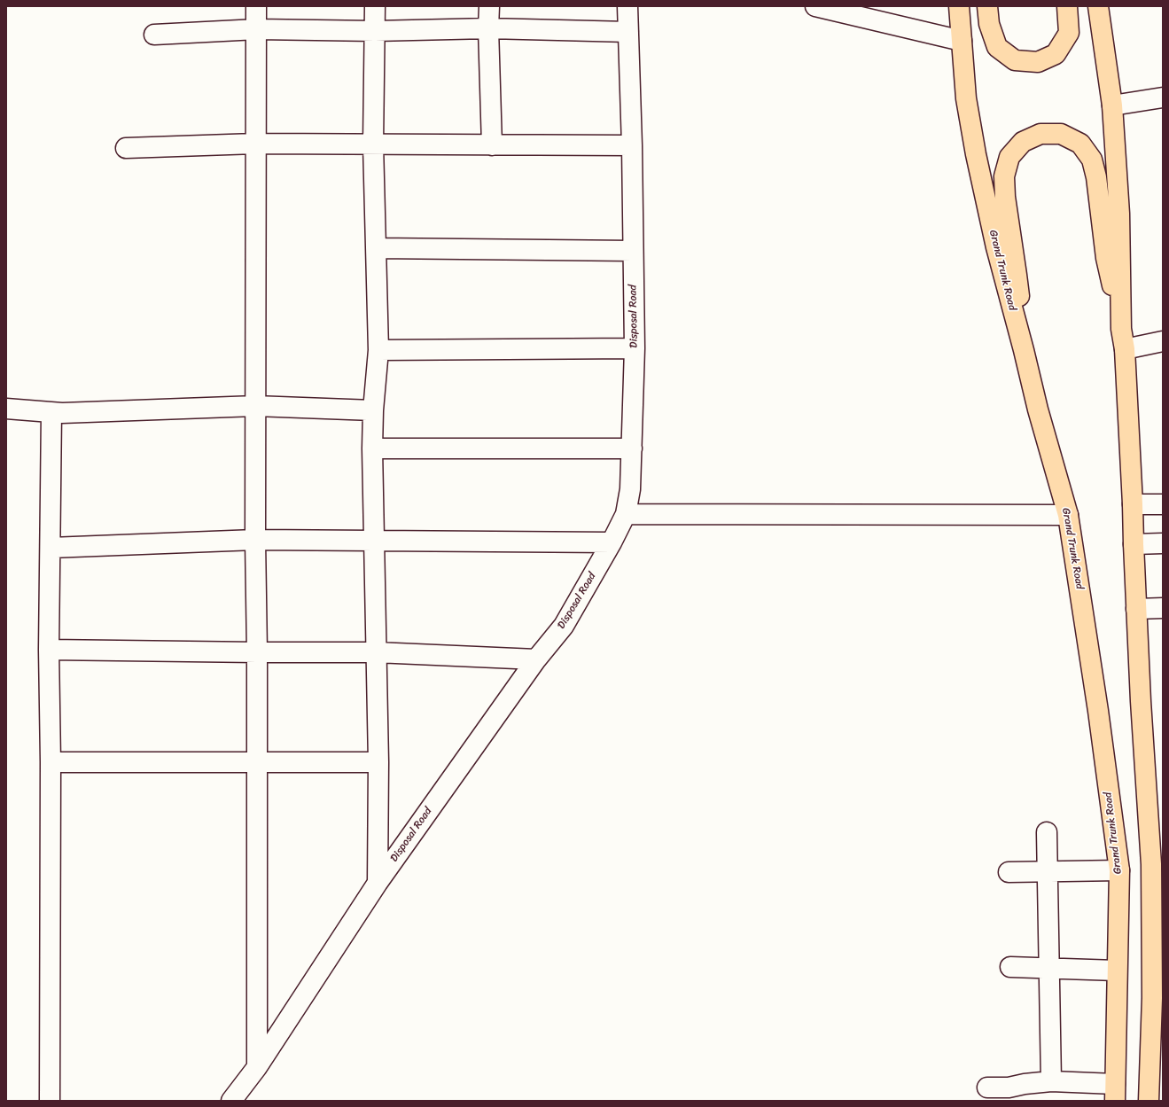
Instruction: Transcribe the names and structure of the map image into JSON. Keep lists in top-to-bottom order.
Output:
{
  "streets": {
    "highway": ["Grand Trunk Road"],
    "street": ["Disposal Road"]
  }
}
